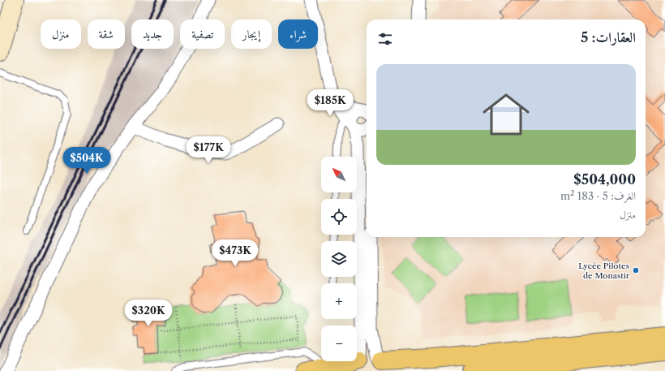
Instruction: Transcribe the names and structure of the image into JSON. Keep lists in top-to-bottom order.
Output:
{
  "places": ["Lycée Pilotes de Monastir"],
  "north": "top left",
  "page": {
    "chip": [
      "شراء",
      "إيجار",
      "تصفية",
      "جديد",
      "شقة",
      "منزل"
    ],
    "heading": "العقارات: 5",
    "list": [
      {
        "name": "$504,000",
        "note": "الغرف: 5 · 183 m² · منزل"
      }
    ],
    "price": [
      "$185K",
      "$177K",
      "$504K",
      "$473K",
      "$320K"
    ],
    "map_buttons": ["+", "−"]
  }
}
